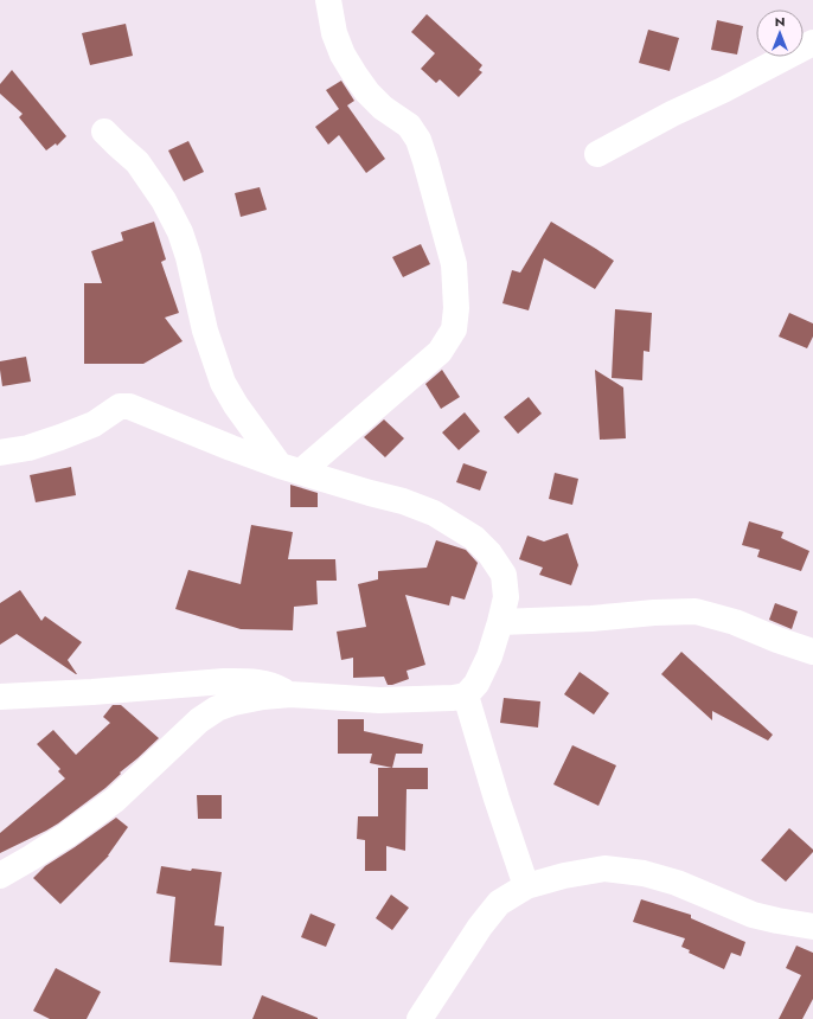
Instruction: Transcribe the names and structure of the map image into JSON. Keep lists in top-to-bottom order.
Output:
{
  "north": "top"
}
